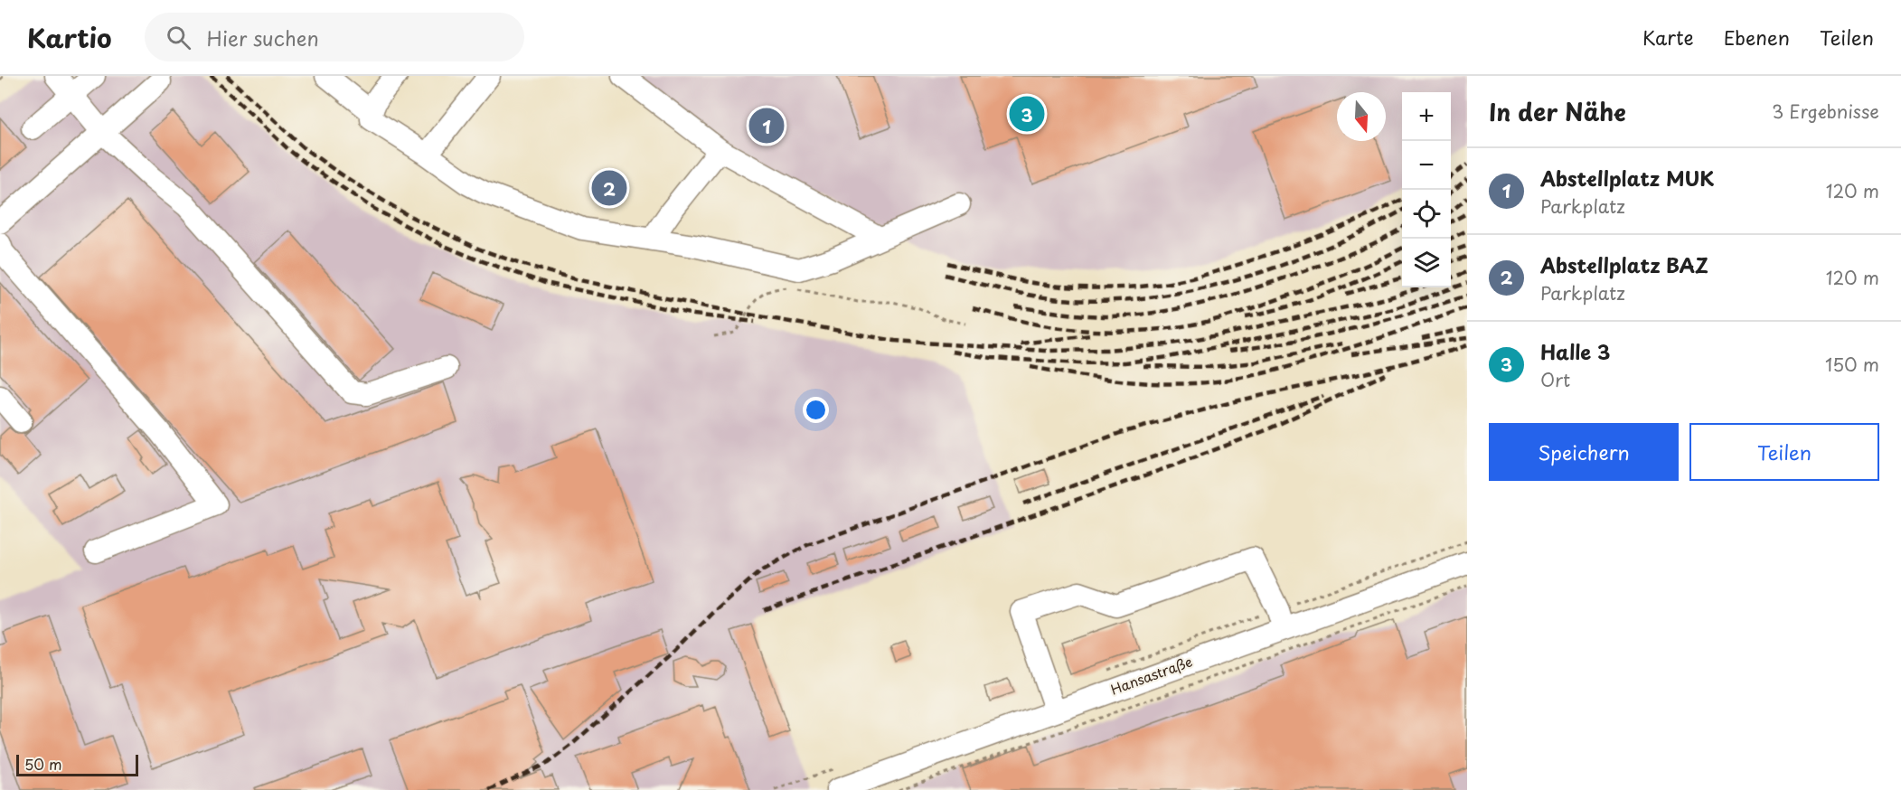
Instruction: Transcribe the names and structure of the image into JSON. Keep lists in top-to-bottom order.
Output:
{
  "streets": {
    "street": ["Hansastraße"]
  },
  "scale_bar": "50 m",
  "north": "bottom",
  "page": {
    "header": "Kartio",
    "search": "Hier suchen",
    "nav": ["Karte", "Ebenen", "Teilen"],
    "heading": ["In der Nähe", "3 Ergebnisse"],
    "map_buttons": ["+", "−"],
    "pins": ["3", "1", "2"],
    "list": [
      {
        "mark": "1",
        "name": "Abstellplatz MUK",
        "note": "Parkplatz",
        "value": "120 m"
      },
      {
        "mark": "2",
        "name": "Abstellplatz BAZ",
        "note": "Parkplatz",
        "value": "120 m"
      },
      {
        "mark": "3",
        "name": "Halle 3",
        "note": "Ort",
        "value": "150 m"
      }
    ],
    "buttons": ["Speichern", "Teilen"],
    "scale": "50 m"
  }
}
